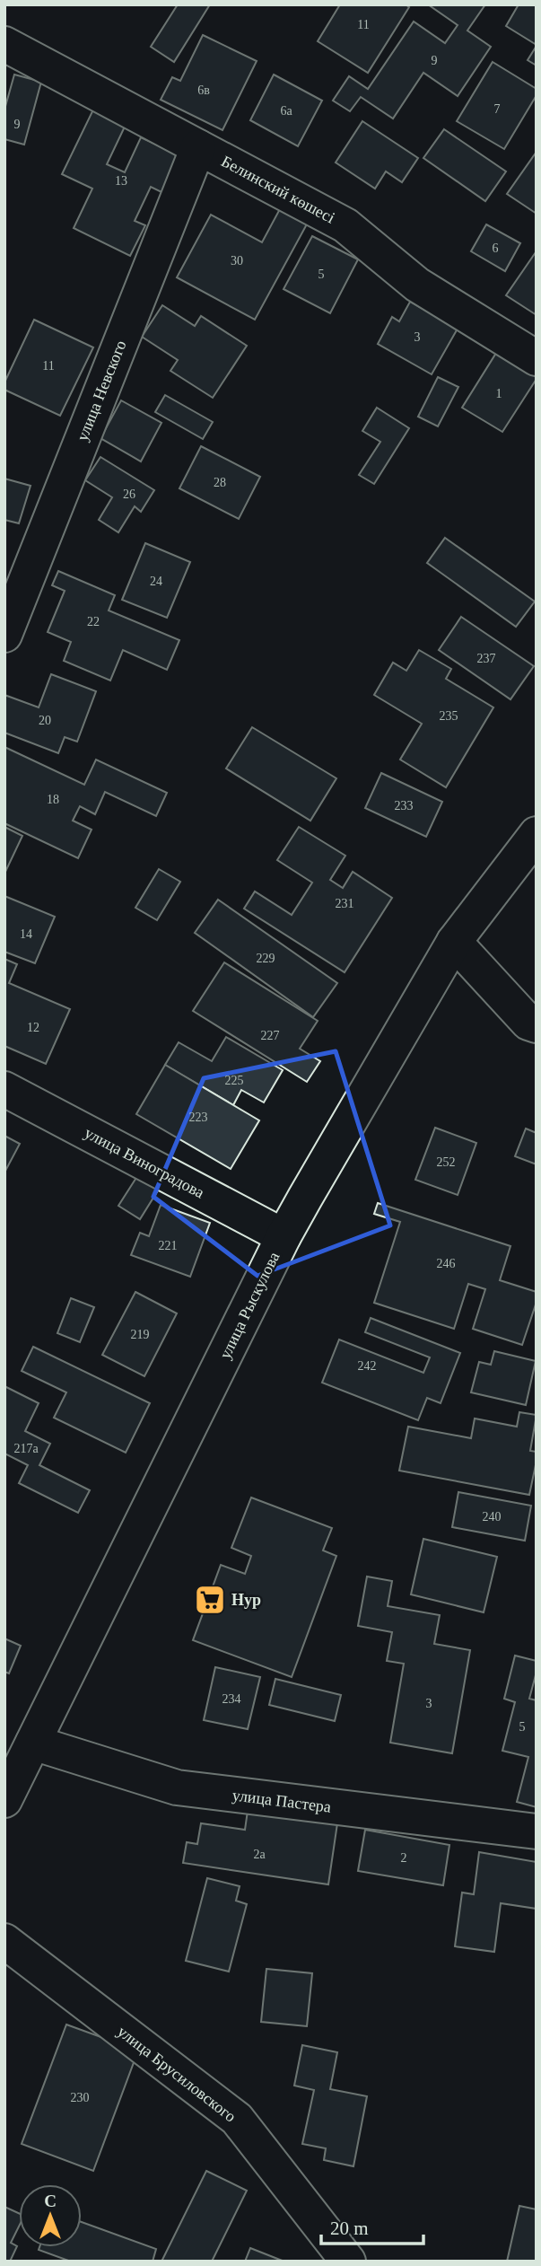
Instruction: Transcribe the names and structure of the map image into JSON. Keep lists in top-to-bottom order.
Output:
{
  "streets": {
    "street": [
      "Белинский көшесi",
      "улица Невского",
      "улица Виноградова",
      "улица Рыскулова",
      "улица Пастера",
      "улица Брусиловского"
    ]
  },
  "crossings": [
    ["Белинский көшесi", "улица Невского"],
    ["улица Виноградова", "улица Рыскулова"],
    ["улица Рыскулова", "улица Пастера"]
  ],
  "places": {
    "supermarket": ["Hyp"]
  },
  "house_numbers": [
    "11",
    "9",
    "6в",
    "7",
    "6а",
    "9",
    "13",
    "6",
    "30",
    "5",
    "3",
    "11",
    "1",
    "28",
    "26",
    "24",
    "22",
    "237",
    "235",
    "20",
    "18",
    "233",
    "231",
    "14",
    "229",
    "12",
    "227",
    "225",
    "223",
    "252",
    "221",
    "246",
    "219",
    "242",
    "217а",
    "240",
    "234",
    "3",
    "5",
    "2а",
    "2",
    "230"
  ],
  "scale_bar": "20 m",
  "north": "top"
}
